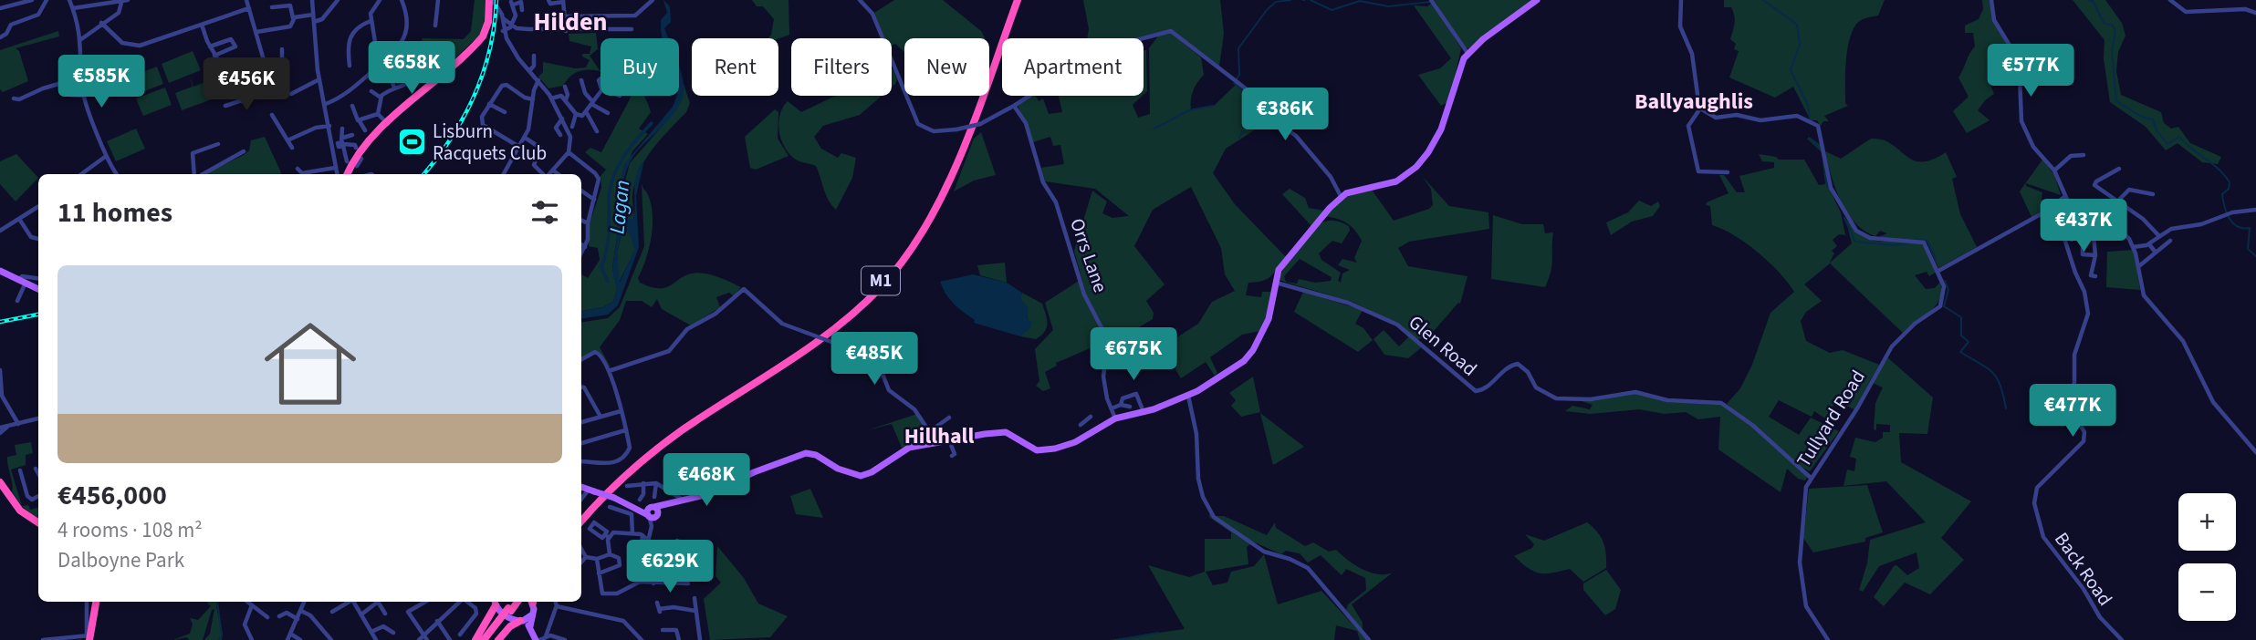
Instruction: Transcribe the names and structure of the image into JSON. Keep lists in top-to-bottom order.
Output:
{
  "streets": {
    "highway": ["M1"],
    "street": [
      "Orrs Lane",
      "Glen Road",
      "Tullyard Road",
      "Back Road"
    ]
  },
  "crossings": [
    ["Glen Road", "Tullyard Road"]
  ],
  "districts": ["Hilden", "Ballyaughlis", "Hillhall"],
  "water": ["Lagan"],
  "places": {
    "sports": ["Lisburn Racquets Club"]
  },
  "page": {
    "chip": [
      "Buy",
      "Rent",
      "Filters",
      "New",
      "Apartment"
    ],
    "price": [
      "€658K",
      "€577K",
      "€585K",
      "€456K",
      "€386K",
      "€437K",
      "€675K",
      "€485K",
      "€477K",
      "€468K",
      "€629K"
    ],
    "heading": "11 homes",
    "list": [
      {
        "name": "€456,000",
        "note": "4 rooms · 108 m² · Dalboyne Park"
      }
    ],
    "map_buttons": ["+", "−"]
  }
}
